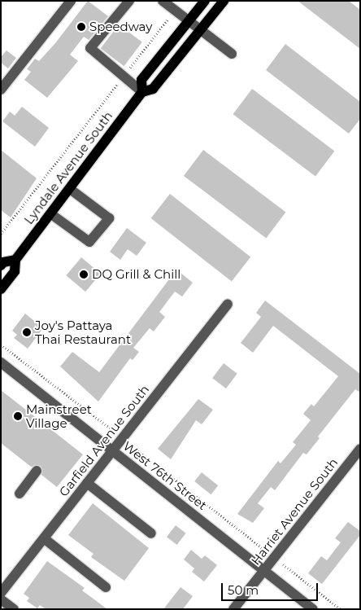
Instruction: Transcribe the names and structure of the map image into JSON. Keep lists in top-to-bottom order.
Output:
{
  "streets": {
    "main road": ["Lyndale Avenue South"],
    "street": ["Garfield Avenue South", "West 76th Street", "Harriet Avenue South"]
  },
  "crossings": [
    ["Garfield Avenue South", "West 76th Street"],
    ["West 76th Street", "Harriet Avenue South"]
  ],
  "places": [
    "Speedway",
    "DQ Grill & Chill",
    "Joy's Pattaya Thai Restaurant",
    "Mainstreet Village"
  ],
  "scale_bar": "50 m"
}
